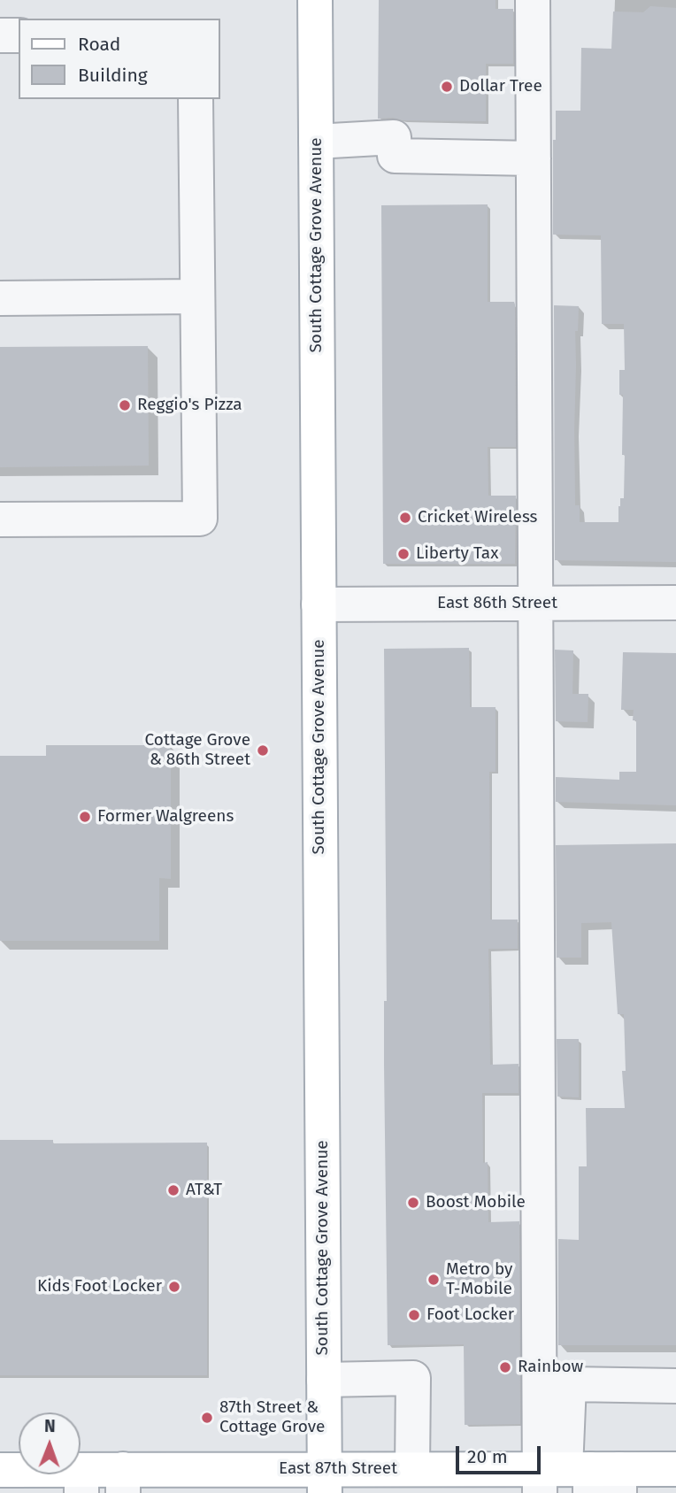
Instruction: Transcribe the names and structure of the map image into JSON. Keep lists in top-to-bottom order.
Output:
{
  "streets": {
    "main road": ["South Cottage Grove Avenue", "East 87th Street"],
    "street": ["East 86th Street"]
  },
  "crossings": [
    ["South Cottage Grove Avenue", "East 86th Street"],
    ["South Cottage Grove Avenue", "East 87th Street"]
  ],
  "places": [
    "Dollar Tree",
    "Reggio's Pizza",
    "Cricket Wireless",
    "Liberty Tax",
    "Cottage Grove & 86th Street",
    "Former Walgreens",
    "AT&T",
    "Boost Mobile",
    "Metro by T-Mobile",
    "Kids Foot Locker",
    "Foot Locker",
    "Rainbow",
    "87th Street & Cottage Grove"
  ],
  "legend": ["Road", "Building"],
  "scale_bar": "20 m",
  "north": "top"
}
